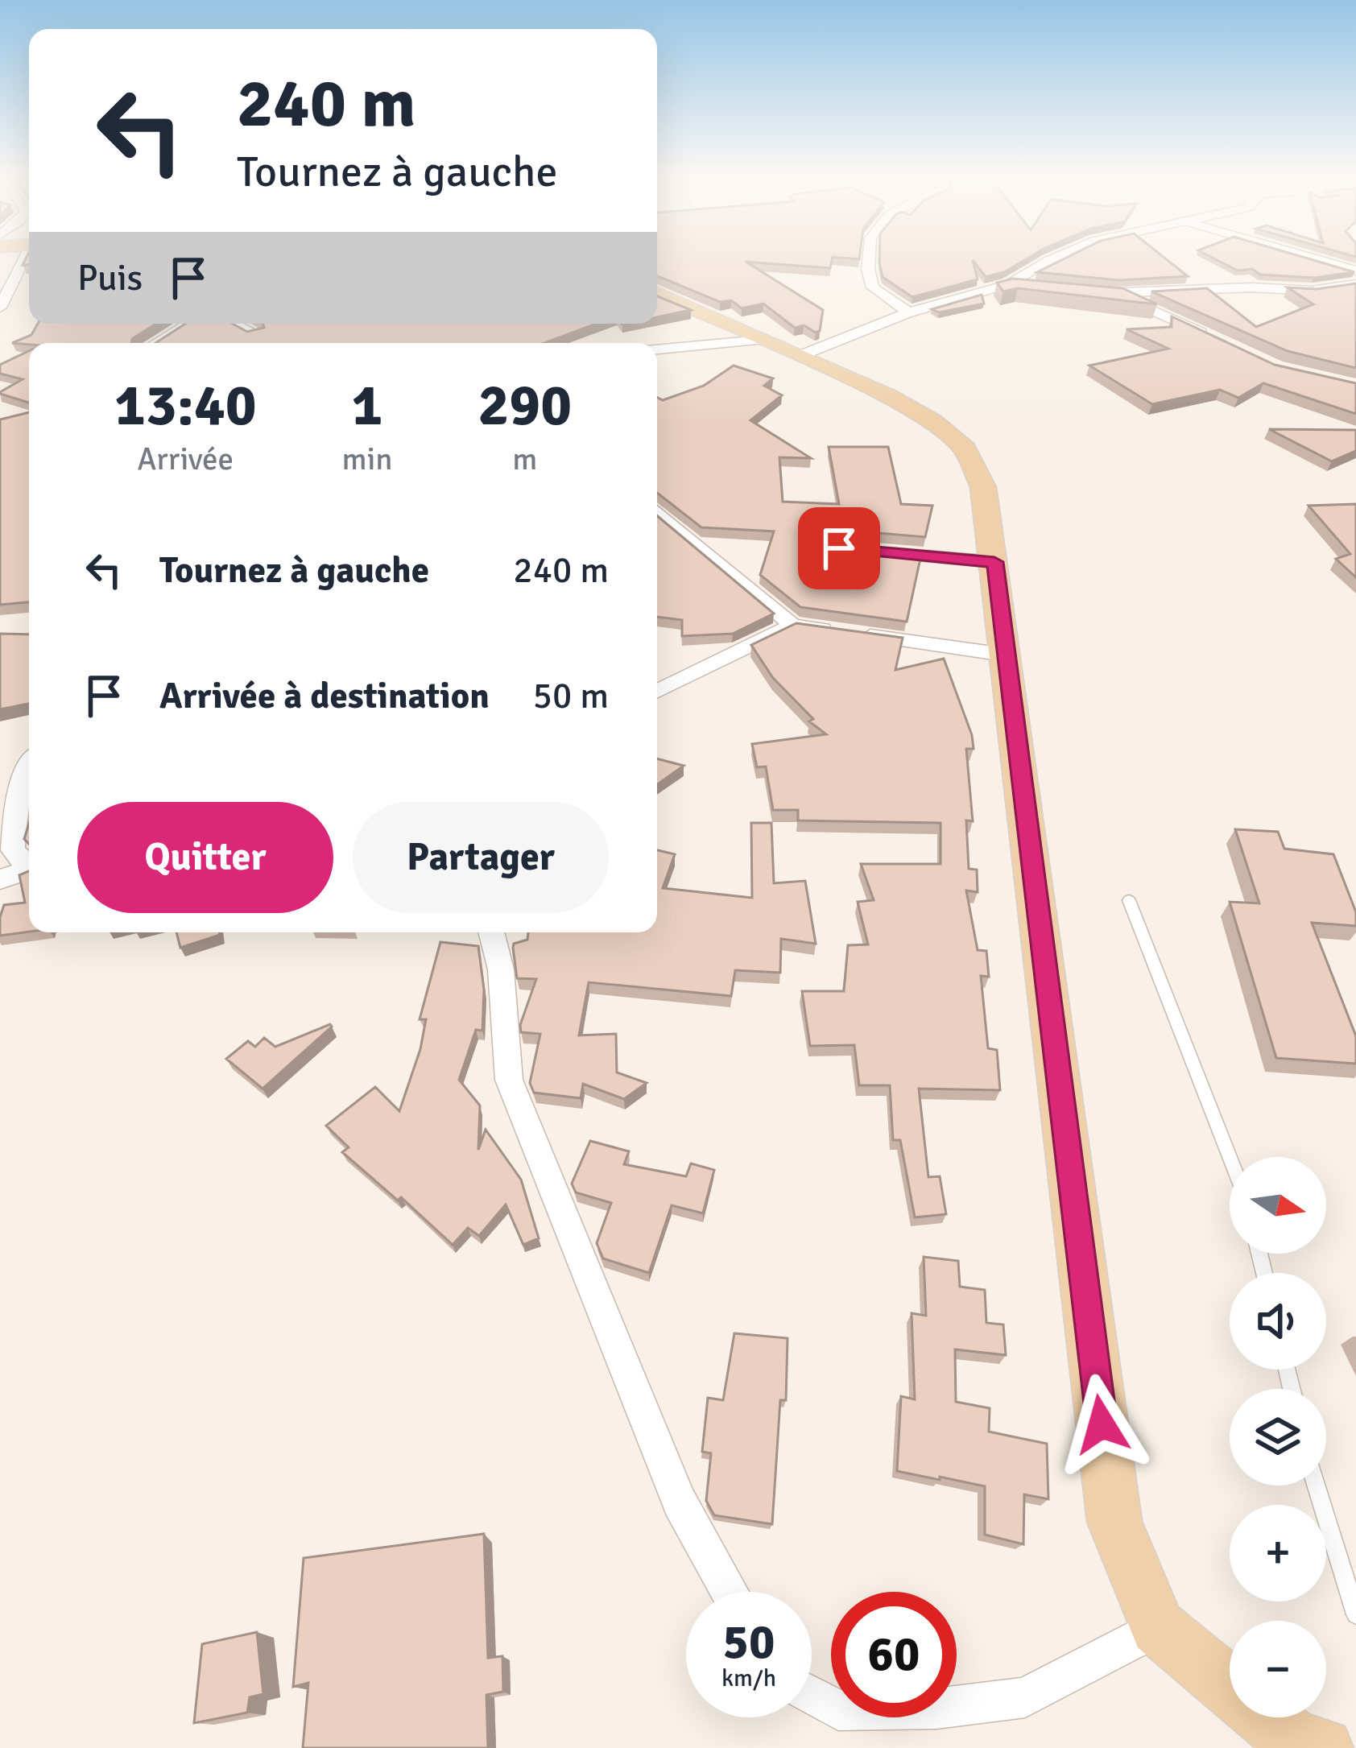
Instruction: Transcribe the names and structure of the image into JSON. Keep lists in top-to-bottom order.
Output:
{
  "north": "right",
  "page": {
    "turn": ["240 m", "Tournez à gauche"],
    "then": "Puis",
    "eta": [
      "13:40",
      "Arrivée",
      "1",
      "min",
      "290",
      "m"
    ],
    "list": [
      {
        "name": "Tournez à gauche",
        "value": "240 m"
      },
      {
        "name": "Arrivée à destination",
        "value": "50 m"
      }
    ],
    "buttons": ["Quitter", "Partager"],
    "map_buttons": ["+", "−"],
    "speed": "50 km/h",
    "limit": "60"
  }
}
